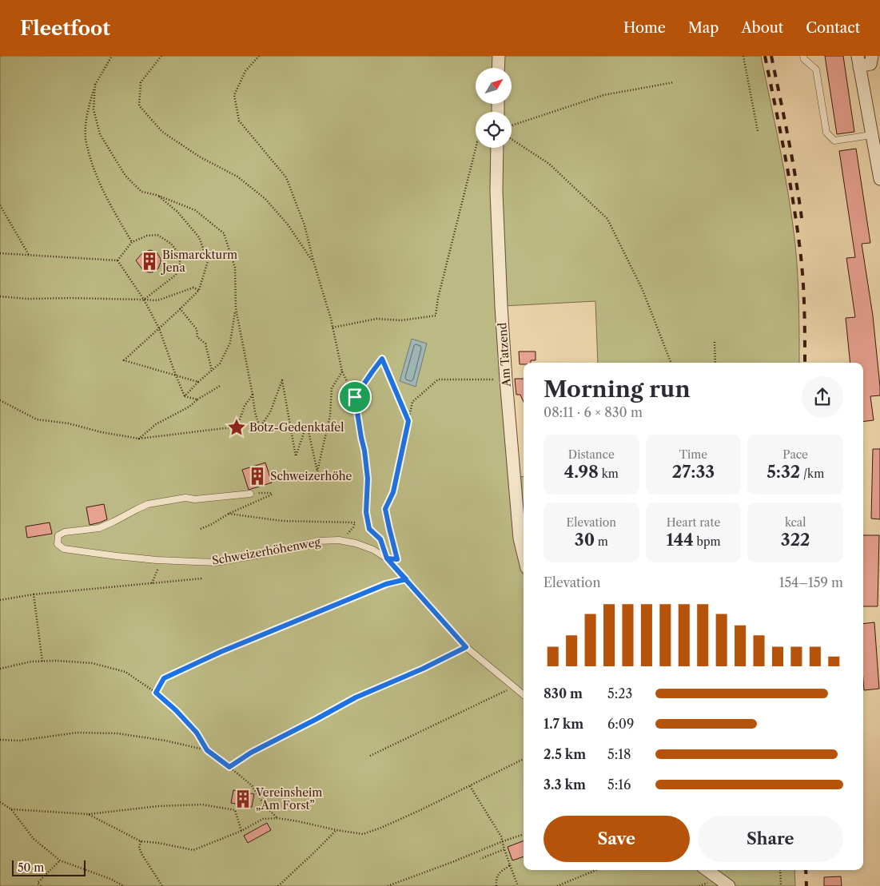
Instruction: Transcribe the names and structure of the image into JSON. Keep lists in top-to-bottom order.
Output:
{
  "streets": {
    "street": ["Am Tatzend"],
    "lane": ["Schweizerhöhenweg"]
  },
  "places": {
    "building": ["Bismarckturm Jena", "Schweizerhöhe", "Vereinsheim „Am Forst”"],
    "place": ["Botz-Gedenktafel"]
  },
  "scale_bar": "50 m",
  "north": "top right",
  "page": {
    "header": "Fleetfoot",
    "nav": [
      "Home",
      "Map",
      "About",
      "Contact"
    ],
    "heading": ["Morning run", "08:11 · 6 × 830 m"],
    "stats": [
      ["Distance", "4.98 km"],
      ["Time", "27:33"],
      ["Pace", "5:32 /km"],
      ["Elevation", "30 m"],
      ["Heart rate", "144 bpm"],
      ["kcal", "322"]
    ],
    "chart": ["Elevation", "154–159 m"],
    "list": [
      {
        "name": "830 m",
        "note": "5:23"
      },
      {
        "name": "1.7 km",
        "note": "6:09"
      },
      {
        "name": "2.5 km",
        "note": "5:18"
      },
      {
        "name": "3.3 km",
        "note": "5:16"
      }
    ],
    "buttons": ["Save", "Share"],
    "scale": "50 m"
  }
}
